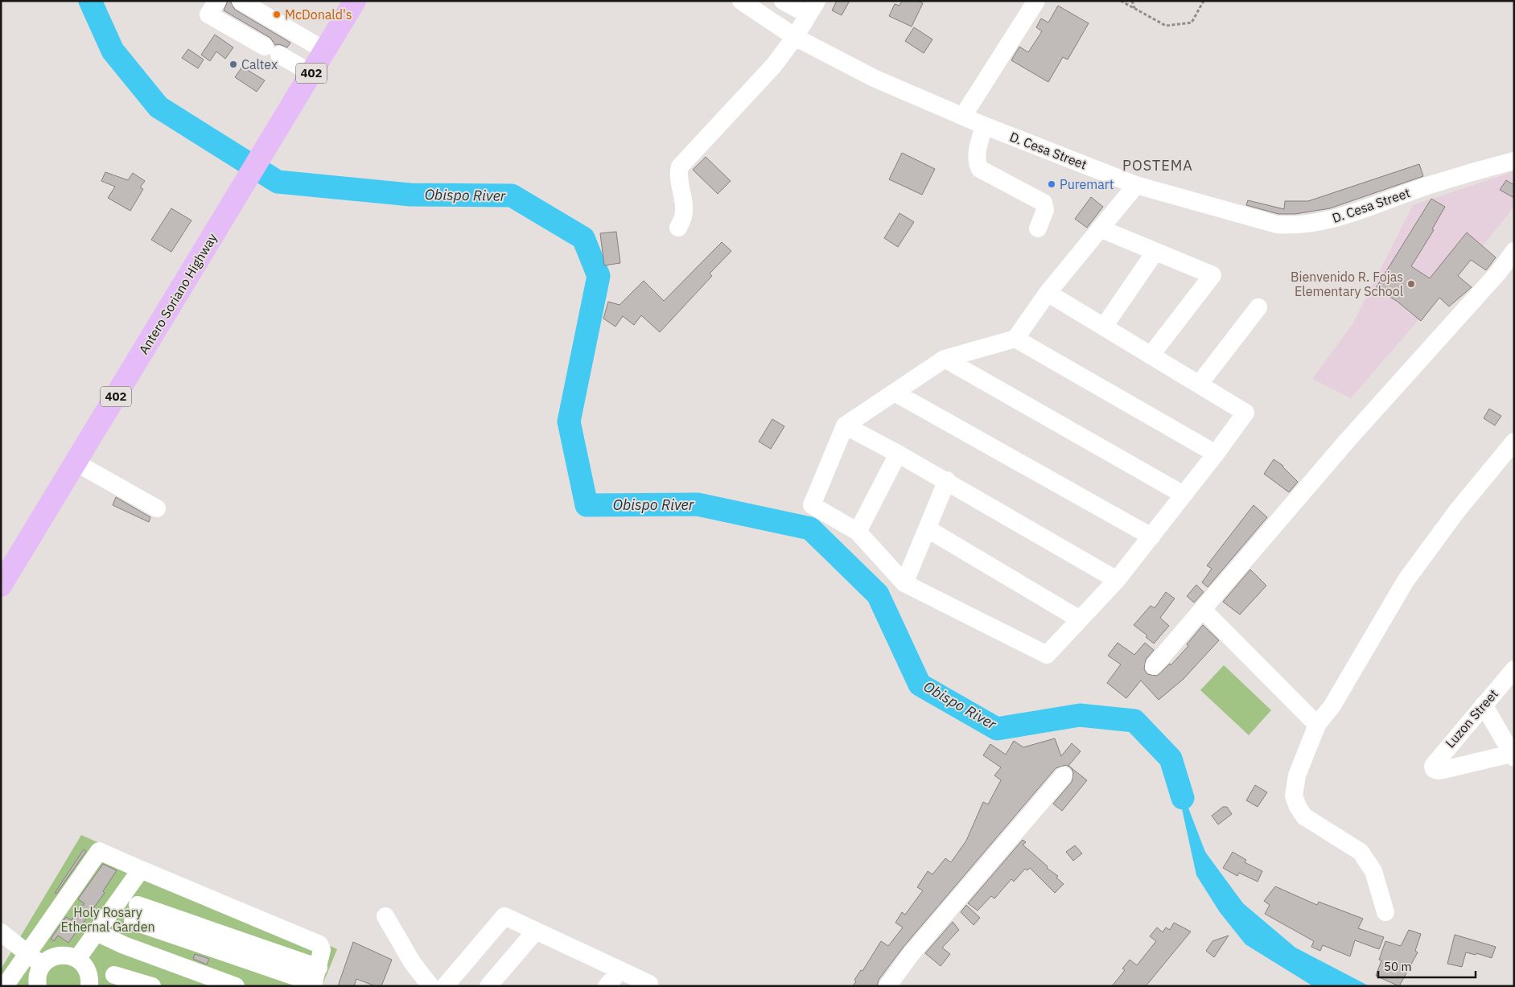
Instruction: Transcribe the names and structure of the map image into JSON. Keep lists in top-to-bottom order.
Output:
{
  "streets": {
    "main road": ["402", "Antero Soriano Highway"],
    "street": ["D. Cesa Street", "Luzon Street"]
  },
  "districts": ["POSTEMA"],
  "water": ["Obispo River"],
  "parks": ["Holy Rosary Ethernal Garden"],
  "places": [
    "McDonald's",
    "Caltex",
    "Puremart",
    "Bienvenido R. Fojas Elementary School"
  ],
  "scale_bar": "50 m"
}
